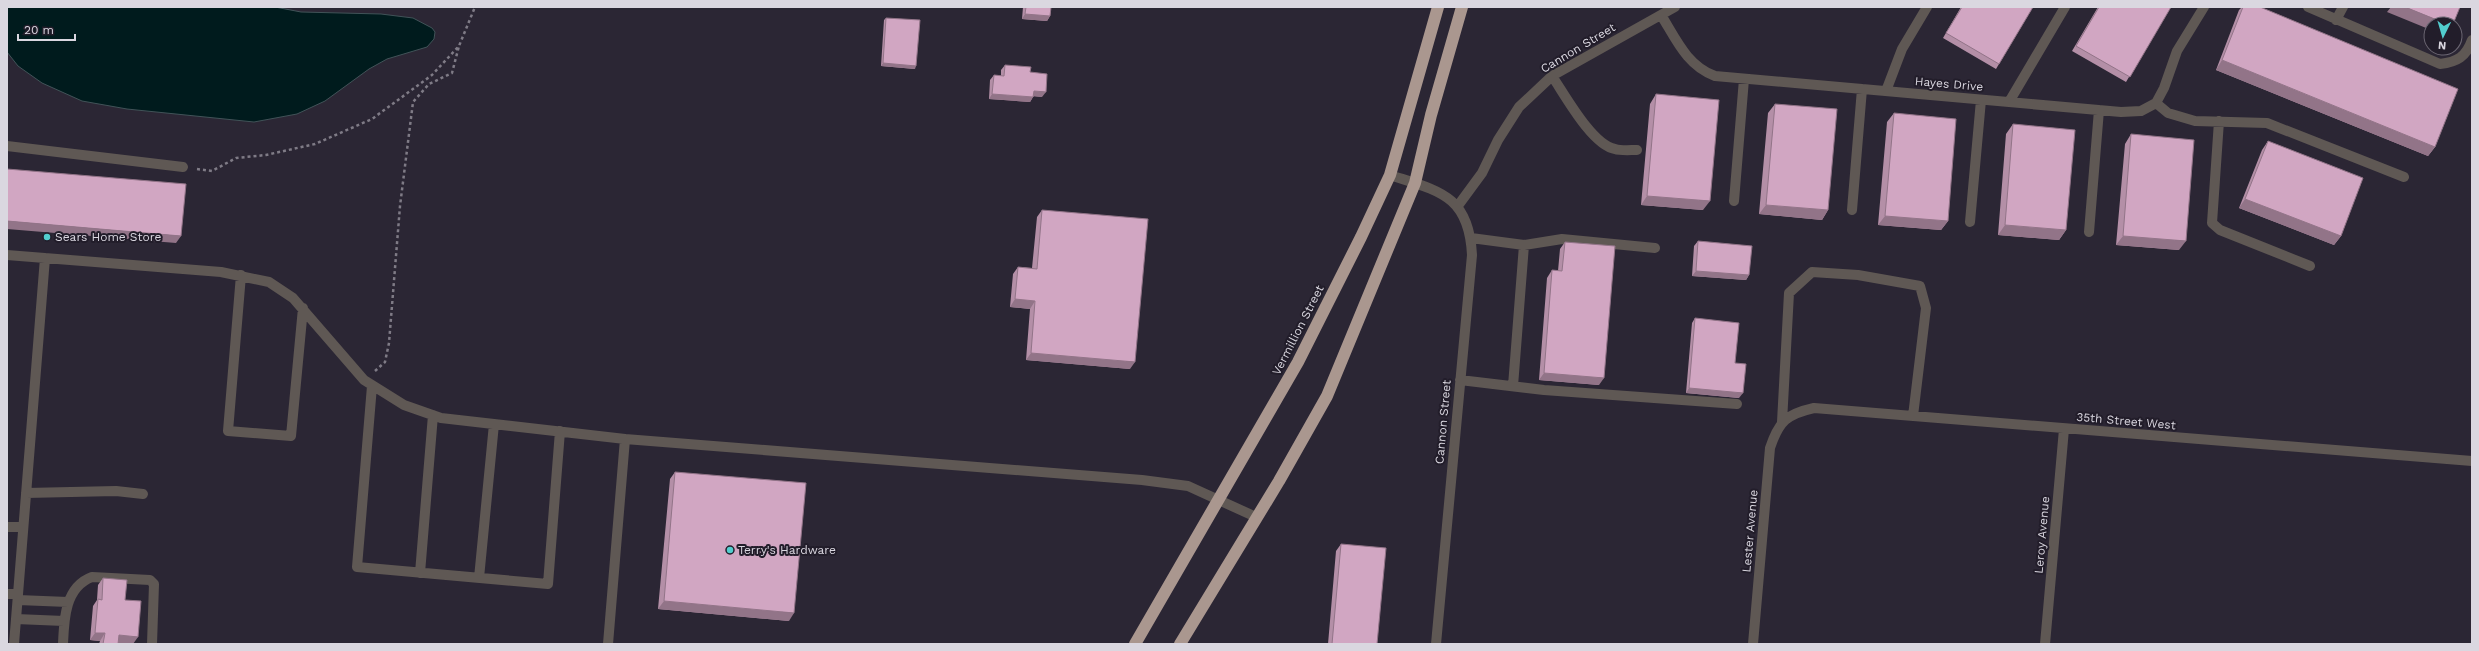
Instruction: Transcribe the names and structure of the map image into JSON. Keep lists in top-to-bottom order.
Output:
{
  "streets": {
    "highway": ["Vermillion Street"],
    "street": [
      "Cannon Street",
      "Hayes Drive",
      "35th Street West",
      "Lester Avenue",
      "Leroy Avenue"
    ]
  },
  "crossings": [
    ["Cannon Street", "Hayes Drive"],
    ["Cannon Street", "Vermillion Street"],
    ["35th Street West", "Lester Avenue"],
    ["35th Street West", "Leroy Avenue"]
  ],
  "places": ["Sears Home Store", "Terry's Hardware"],
  "scale_bar": "20 m",
  "north": "bottom"
}
